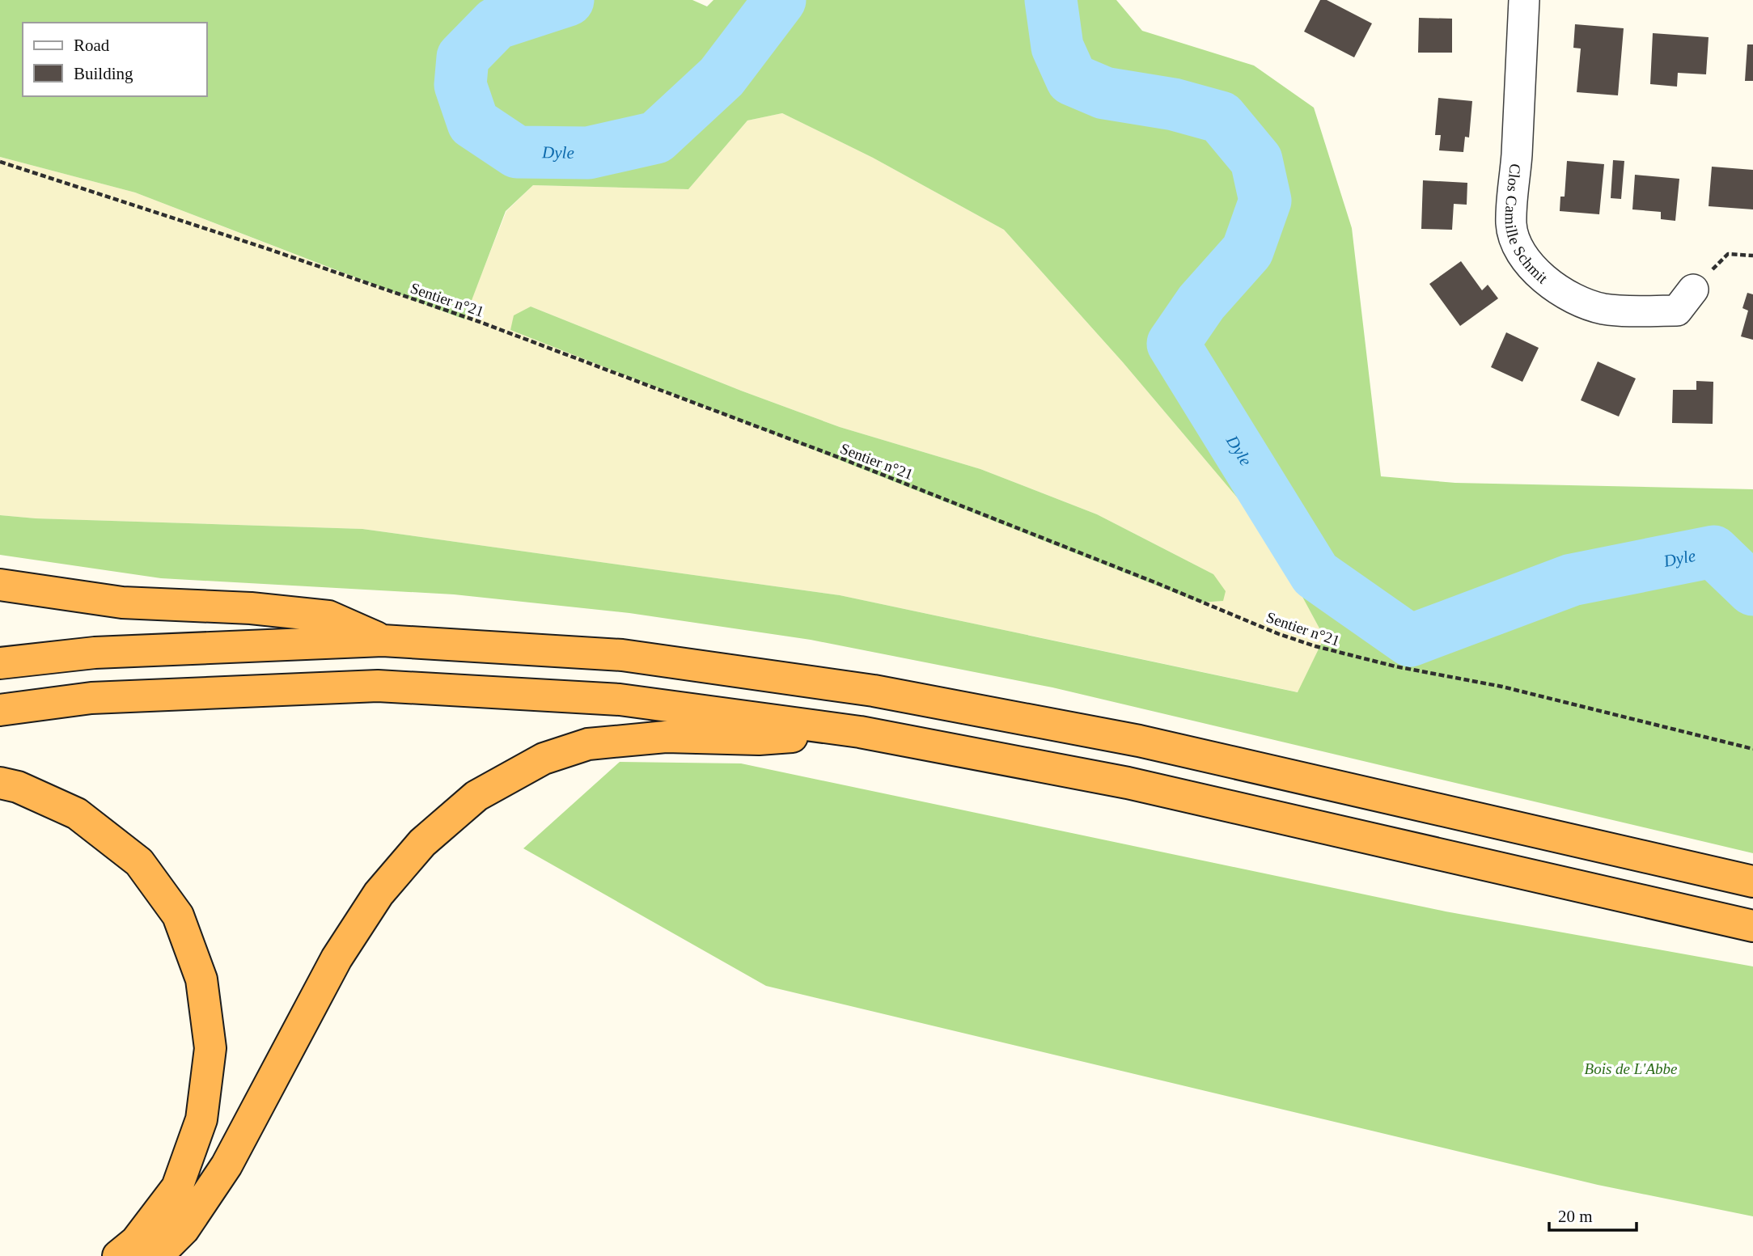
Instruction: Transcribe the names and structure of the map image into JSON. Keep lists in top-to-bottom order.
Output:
{
  "streets": {
    "street": ["Clos Camille Schmit"],
    "path": ["Sentier n°21"]
  },
  "water": ["Dyle"],
  "parks": ["Bois de L'Abbe"],
  "legend": ["Road", "Building"],
  "scale_bar": "20 m"
}
